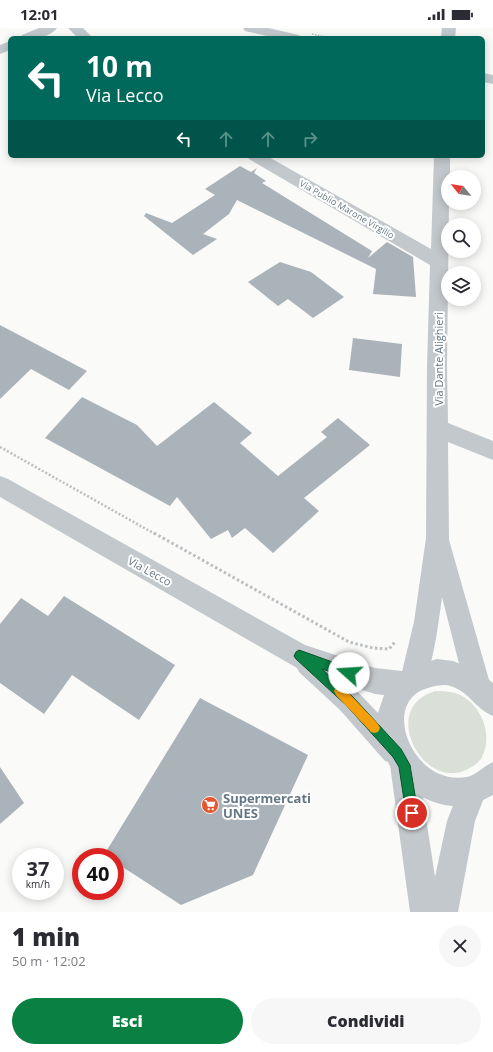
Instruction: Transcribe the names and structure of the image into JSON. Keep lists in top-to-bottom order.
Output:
{
  "streets": {
    "street": ["Via Publio Marone Virgilio", "Via Dante Alighieri", "Via Lecco"]
  },
  "crossings": [
    ["Via Publio Marone Virgilio", "Via Dante Alighieri"],
    ["Via Dante Alighieri", "Via Lecco"]
  ],
  "places": {
    "supermarket": ["Supermercati UNES"]
  },
  "north": "top left",
  "page": {
    "status": "12:01",
    "turn": ["10 m", "Via Lecco"],
    "speed": "37 km/h",
    "limit": "40",
    "heading": ["1 min", "50 m · 12:02"],
    "buttons": ["Esci", "Condividi"]
  }
}
